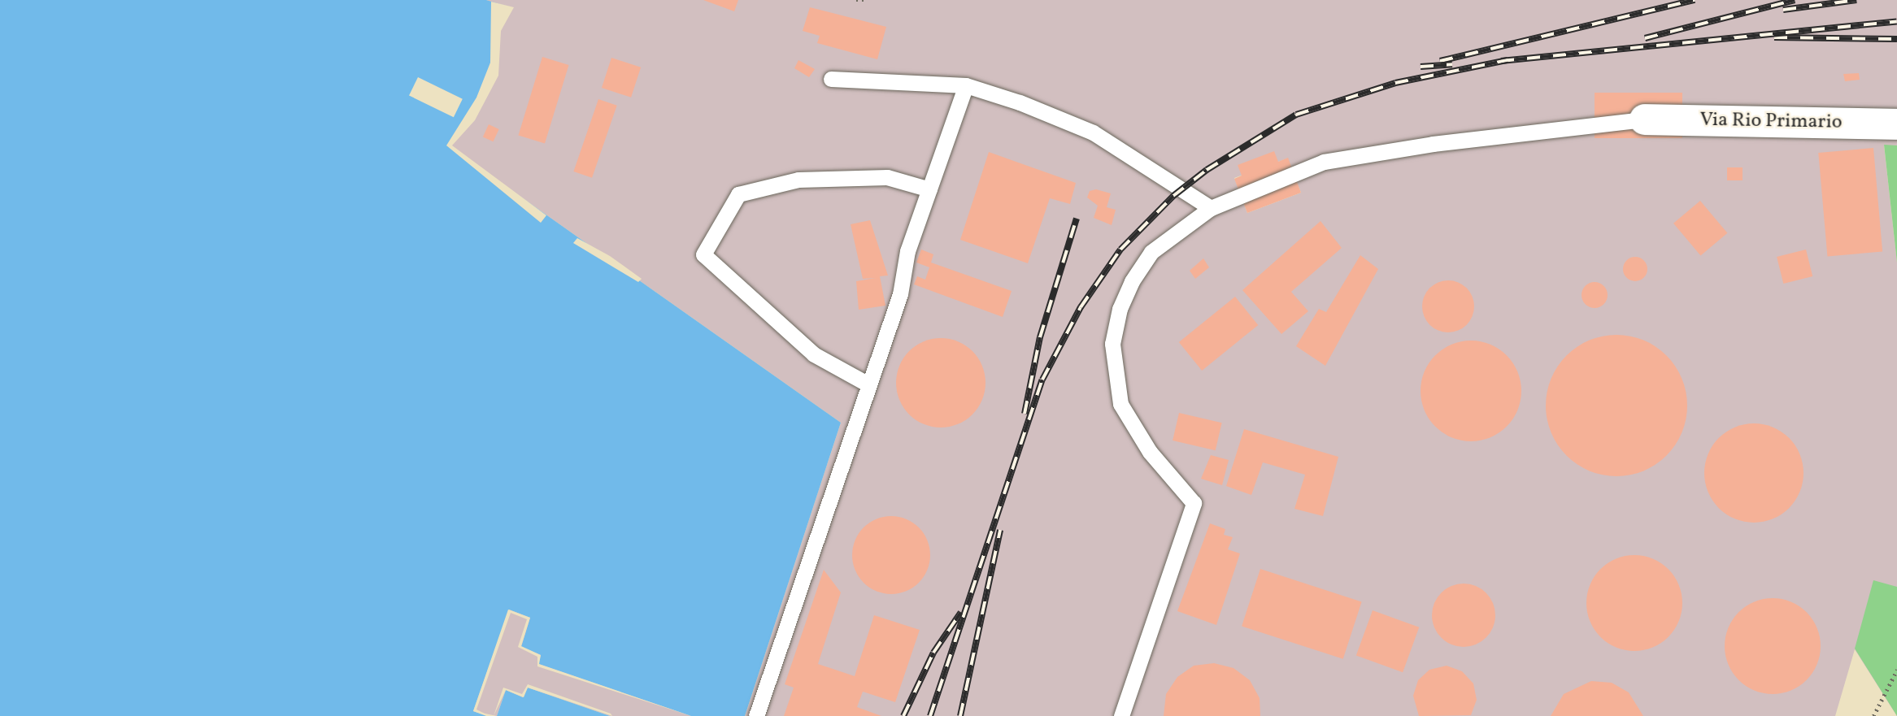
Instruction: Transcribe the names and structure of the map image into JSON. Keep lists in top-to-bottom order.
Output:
{
  "streets": {
    "street": ["Via Rio Primario"]
  }
}
